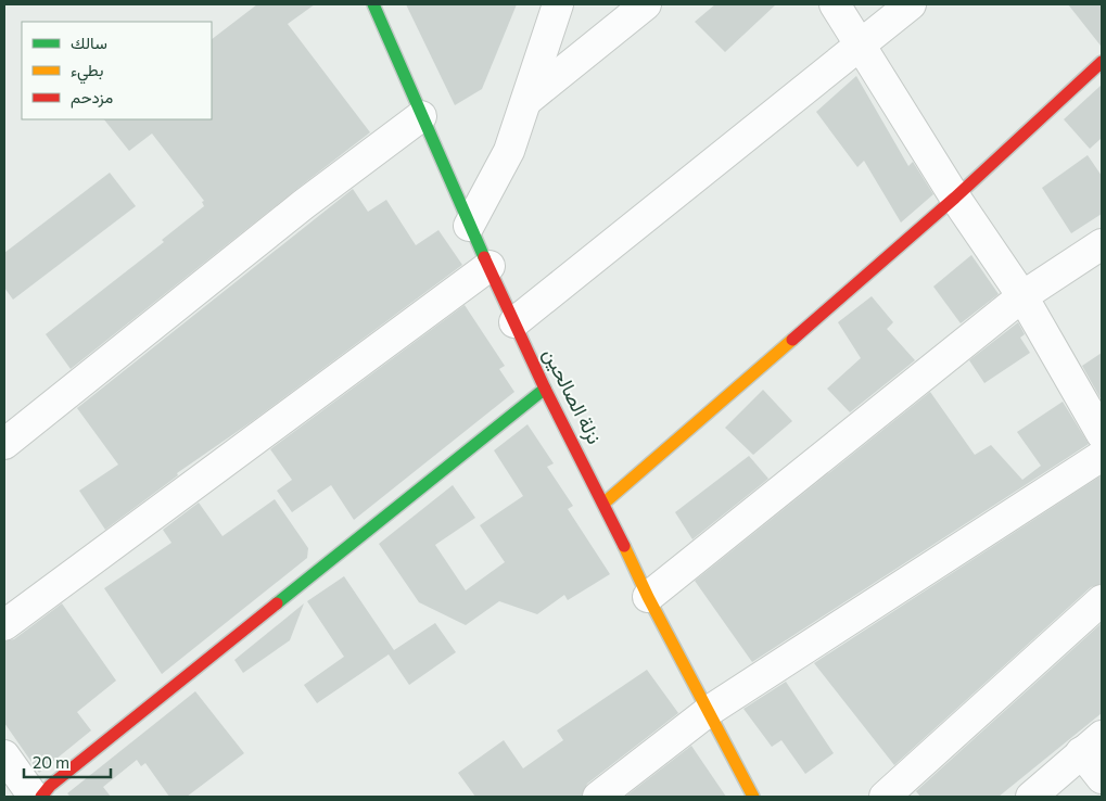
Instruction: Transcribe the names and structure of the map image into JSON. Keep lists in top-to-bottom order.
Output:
{
  "streets": {
    "street": ["نزلة الصالحين"]
  },
  "legend": ["سالك", "بطيء", "مزدحم"],
  "scale_bar": "20 m"
}
